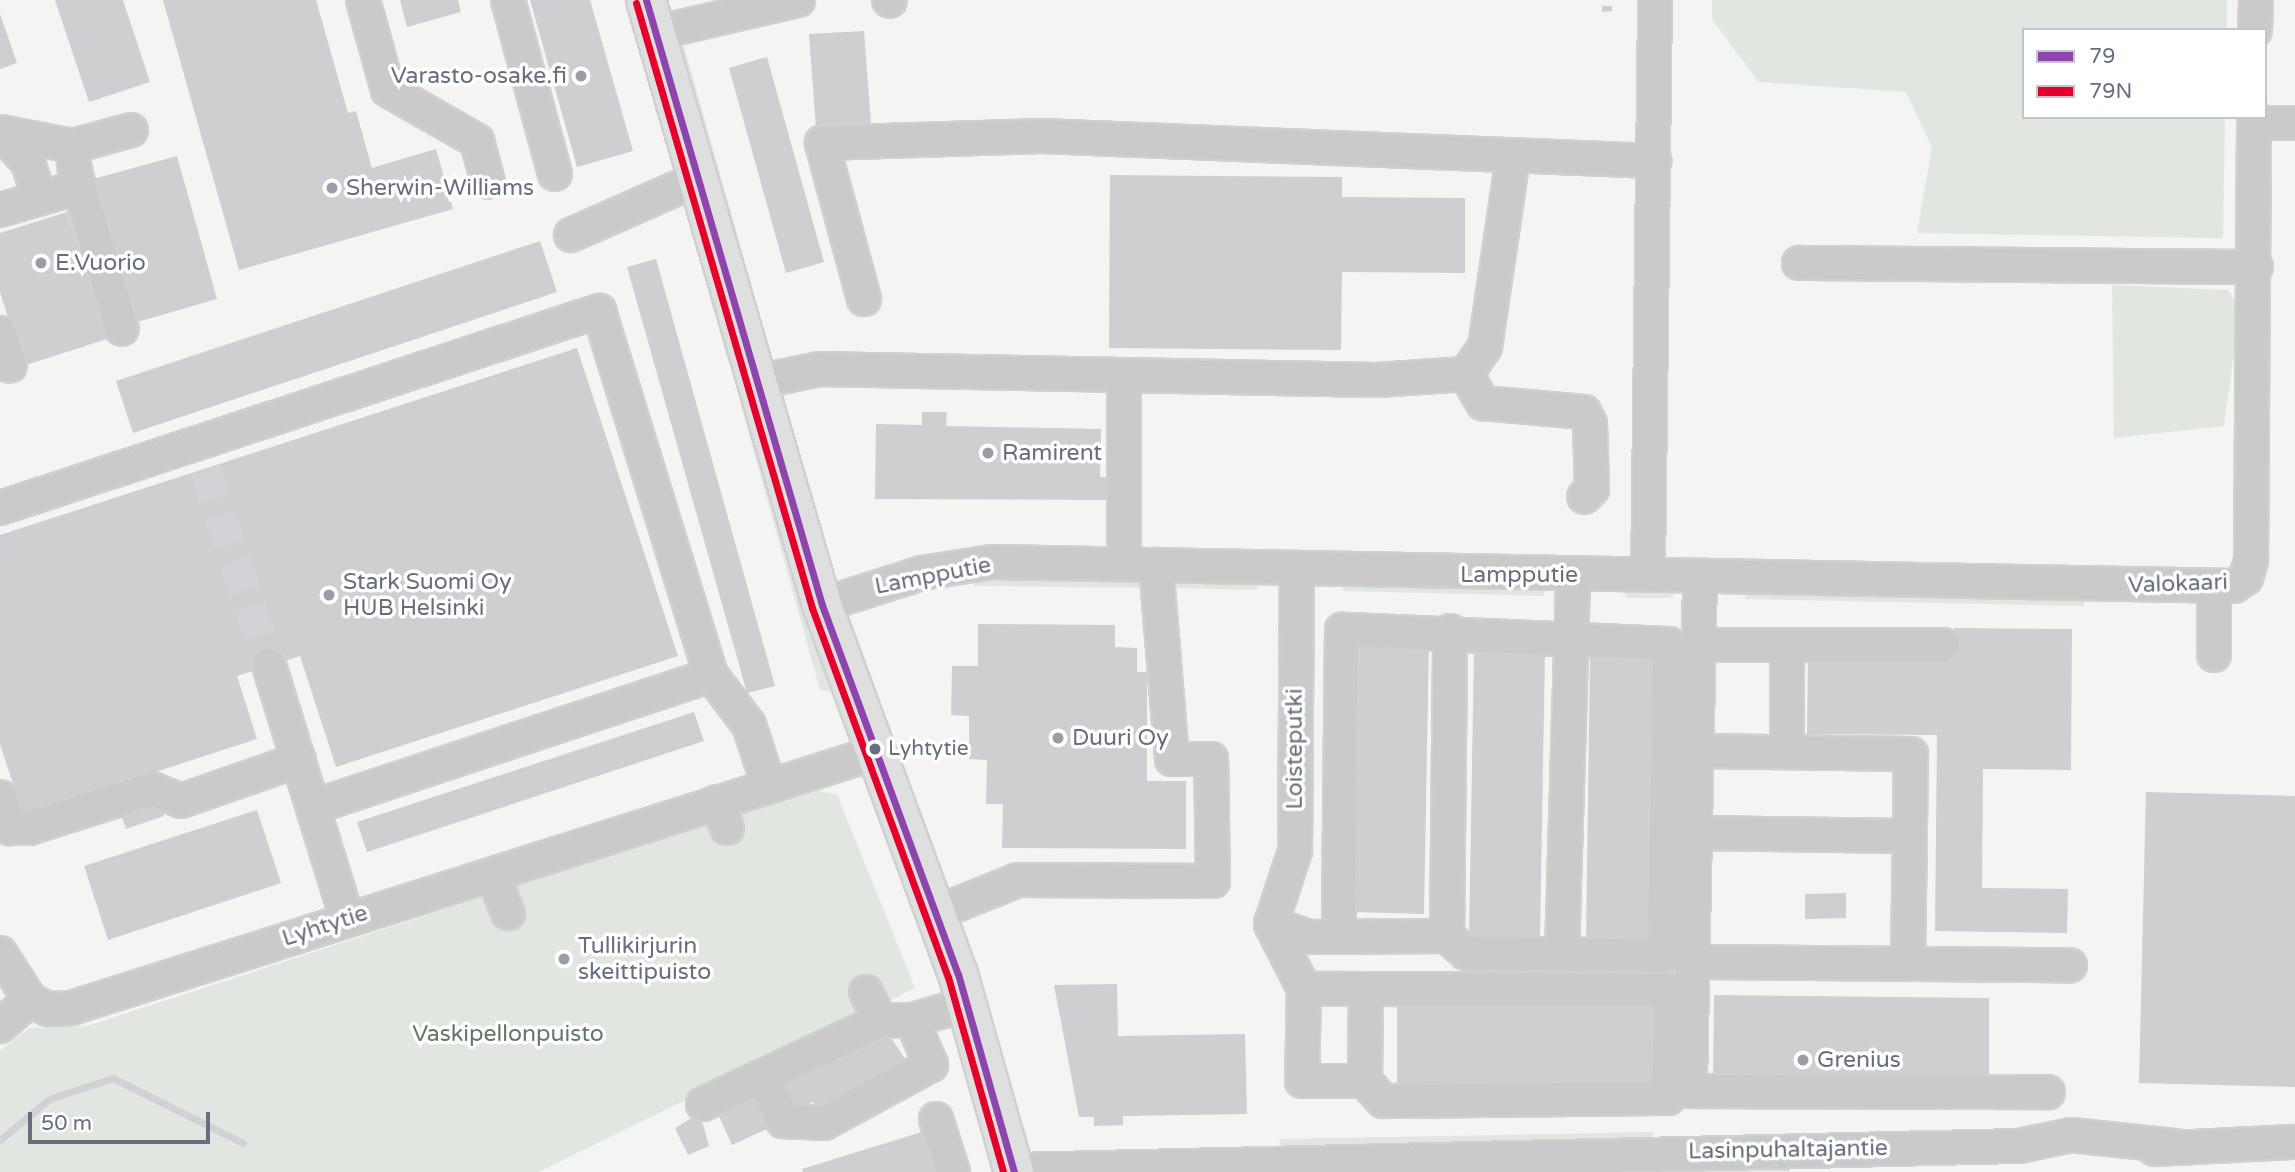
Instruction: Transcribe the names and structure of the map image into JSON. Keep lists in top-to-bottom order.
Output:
{
  "streets": {
    "street": [
      "Lampputie",
      "Valokaari",
      "Loisteputki",
      "Lyhtytie",
      "Lasinpuhaltajantie"
    ]
  },
  "crossings": [
    ["Lampputie", "Valokaari"],
    ["Lampputie", "Loisteputki"]
  ],
  "parks": ["Vaskipellonpuisto"],
  "places": [
    "Varasto-osake.fi",
    "Sherwin-Williams",
    "E.Vuorio",
    "Ramirent",
    "Stark Suomi Oy HUB Helsinki",
    "Duuri Oy",
    "Lyhtytie",
    "Tullikirjurin skeittipuisto",
    "Grenius"
  ],
  "lines": ["transit line 79", "transit line 79N"],
  "legend": ["79", "79N"],
  "scale_bar": "50 m"
}
